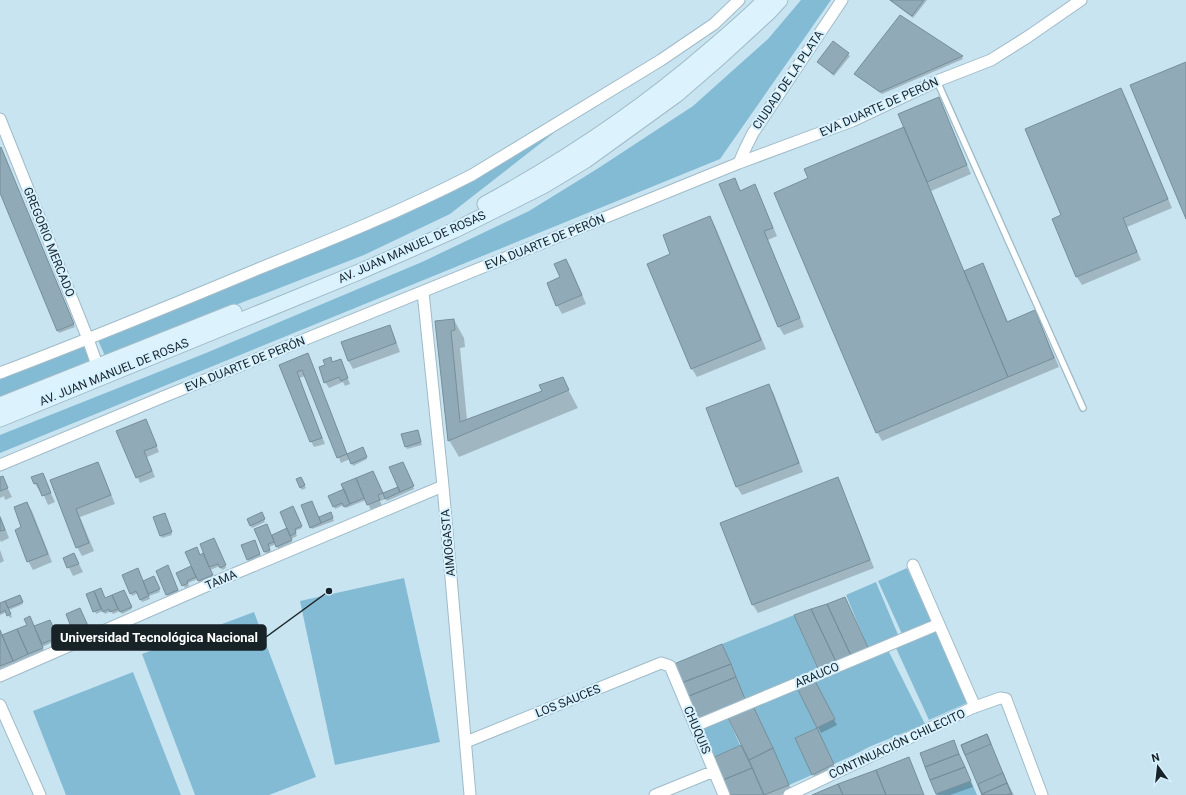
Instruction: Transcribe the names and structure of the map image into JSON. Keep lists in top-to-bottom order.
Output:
{
  "streets": {
    "main road": ["AV. JUAN MANUEL DE ROSAS"],
    "street": [
      "CIUDAD DE LA PLATA",
      "EVA DUARTE DE PERÓN",
      "GREGORIO MERCADO",
      "AIMOGASTA",
      "TAMA",
      "ARAUCO",
      "LOS SAUCES",
      "CHUQUIS",
      "CONTINUACIÓN CHILECITO"
    ]
  },
  "crossings": [
    ["CIUDAD DE LA PLATA", "EVA DUARTE DE PERÓN"],
    ["EVA DUARTE DE PERÓN", "AIMOGASTA"],
    ["GREGORIO MERCADO", "AV. JUAN MANUEL DE ROSAS"],
    ["AIMOGASTA", "TAMA"],
    ["AIMOGASTA", "LOS SAUCES"],
    ["ARAUCO", "CHUQUIS"],
    ["LOS SAUCES", "CHUQUIS"]
  ],
  "places": ["Universidad Tecnológica Nacional"],
  "north": "top"
}
